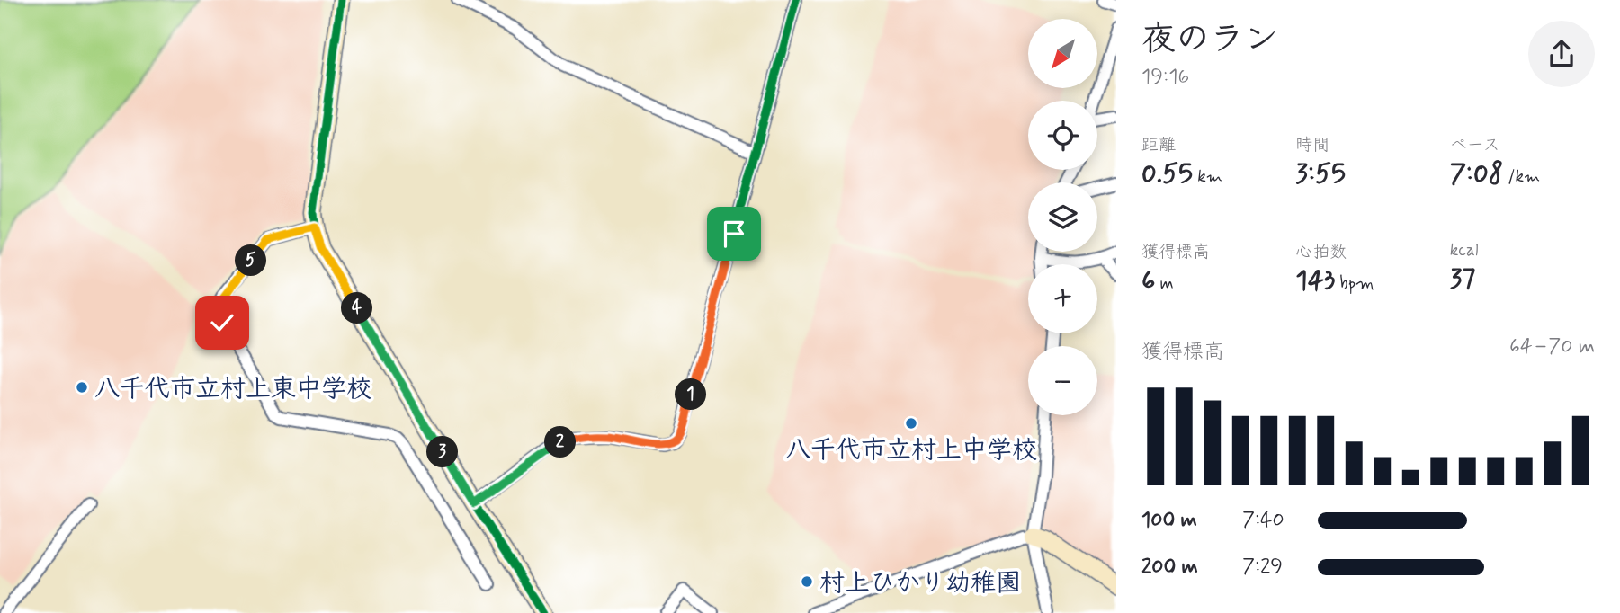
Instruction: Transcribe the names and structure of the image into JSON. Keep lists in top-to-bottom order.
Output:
{
  "places": ["八千代市立村上東中学校", "八千代市立村上中学校", "村上ひかり幼稚園"],
  "north": "bottom left",
  "page": {
    "heading": ["夜のラン", "19:16"],
    "map_buttons": ["+", "−"],
    "stats": [
      ["距離", "0.55 km"],
      ["時間", "3:55"],
      ["ペース", "7:08 /km"],
      ["獲得標高", "6 m"],
      ["心拍数", "143 bpm"],
      ["kcal", "37"]
    ],
    "pins": [
      "5",
      "4",
      "1",
      "2",
      "3"
    ],
    "chart": ["獲得標高", "64–70 m"],
    "list": [
      {
        "name": "100 m",
        "note": "7:40"
      },
      {
        "name": "200 m",
        "note": "7:29"
      }
    ]
  }
}
